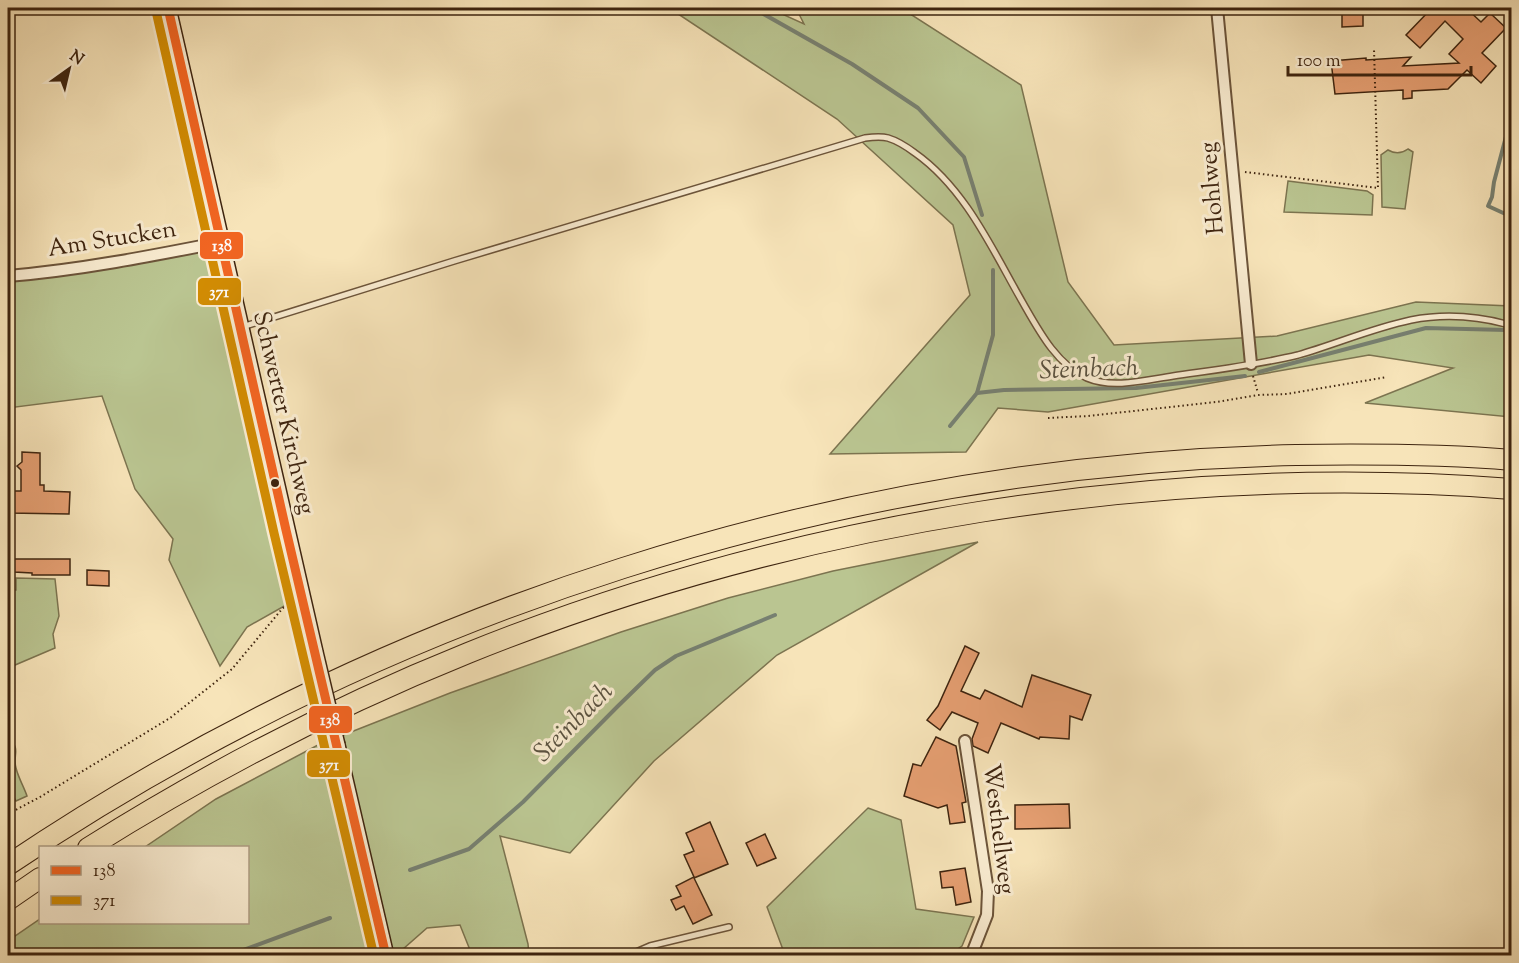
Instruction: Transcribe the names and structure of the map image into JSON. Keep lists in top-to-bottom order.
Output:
{
  "streets": {
    "main road": ["Schwerter Kirchweg"],
    "street": ["Hohlweg", "Am Stucken", "Westhellweg"]
  },
  "crossings": [
    ["Am Stucken", "Schwerter Kirchweg"]
  ],
  "water": ["Steinbach"],
  "lines": ["transit line 138", "transit line 371"],
  "legend": ["138", "371"],
  "scale_bar": "100 m",
  "north": "top right"
}
